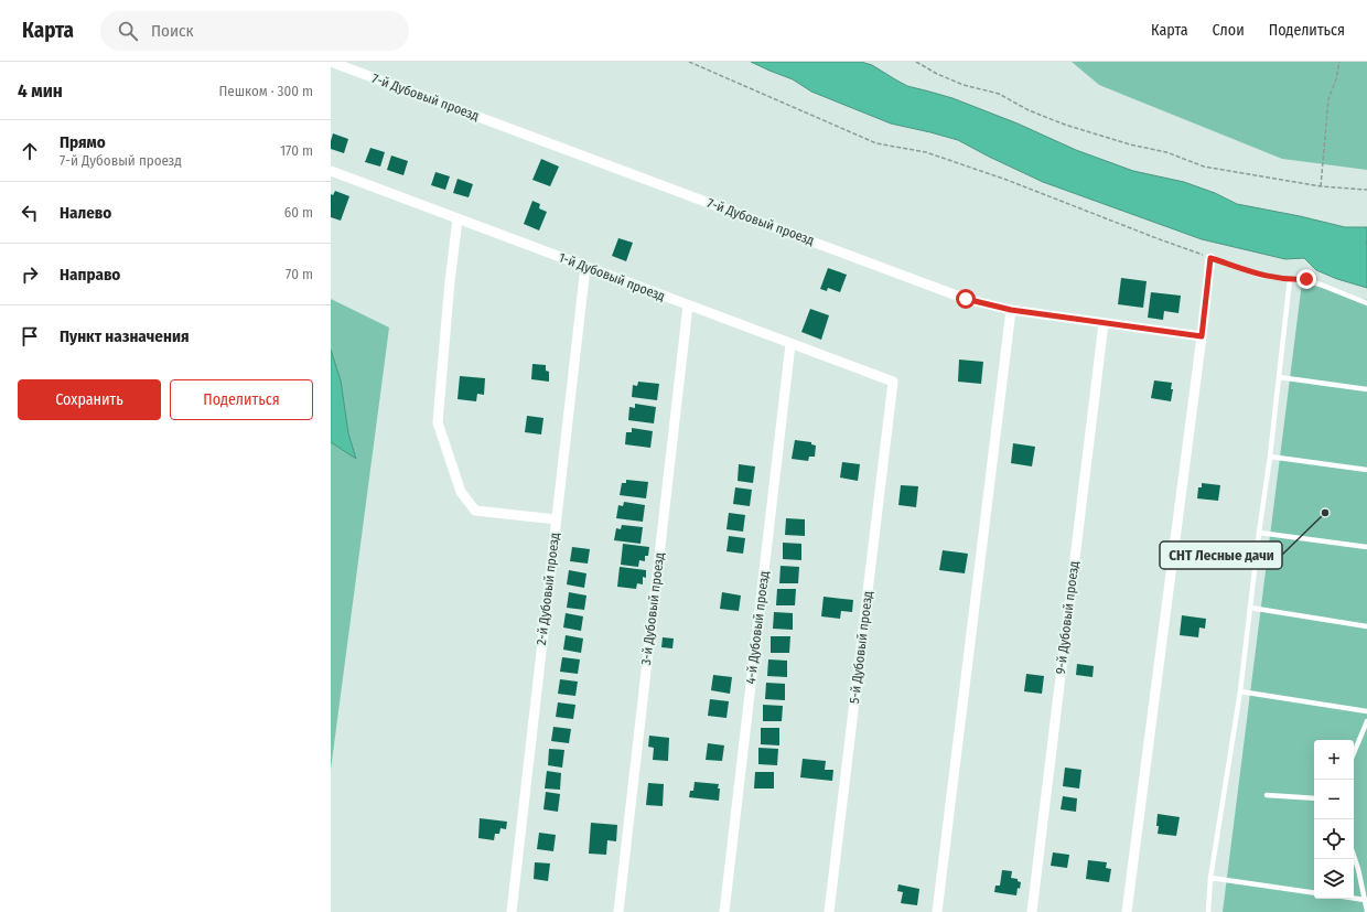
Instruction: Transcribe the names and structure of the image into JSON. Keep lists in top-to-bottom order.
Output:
{
  "streets": {
    "street": [
      "7-й Дубовый проезд",
      "1-й Дубовый проезд",
      "2-й Дубовый проезд",
      "3-й Дубовый проезд",
      "9-й Дубовый проезд",
      "4-й Дубовый проезд",
      "5-й Дубовый проезд"
    ]
  },
  "crossings": [
    ["7-й Дубовый проезд", "9-й Дубовый проезд"],
    ["1-й Дубовый проезд", "2-й Дубовый проезд"],
    ["1-й Дубовый проезд", "3-й Дубовый проезд"],
    ["1-й Дубовый проезд", "4-й Дубовый проезд"],
    ["1-й Дубовый проезд", "5-й Дубовый проезд"]
  ],
  "places": ["СНТ Лесные дачи"],
  "page": {
    "header": "Карта",
    "search": "Поиск",
    "nav": ["Карта", "Слои", "Поделиться"],
    "heading": ["4 мин", "Пешком · 300 m"],
    "list": [
      ["Прямо", "7-й Дубовый проезд", "170 m"],
      ["Налево", "60 m"],
      ["Направо", "70 m"],
      "Пункт назначения"
    ],
    "buttons": ["Сохранить", "Поделиться"],
    "map_buttons": ["+", "−"]
  }
}
